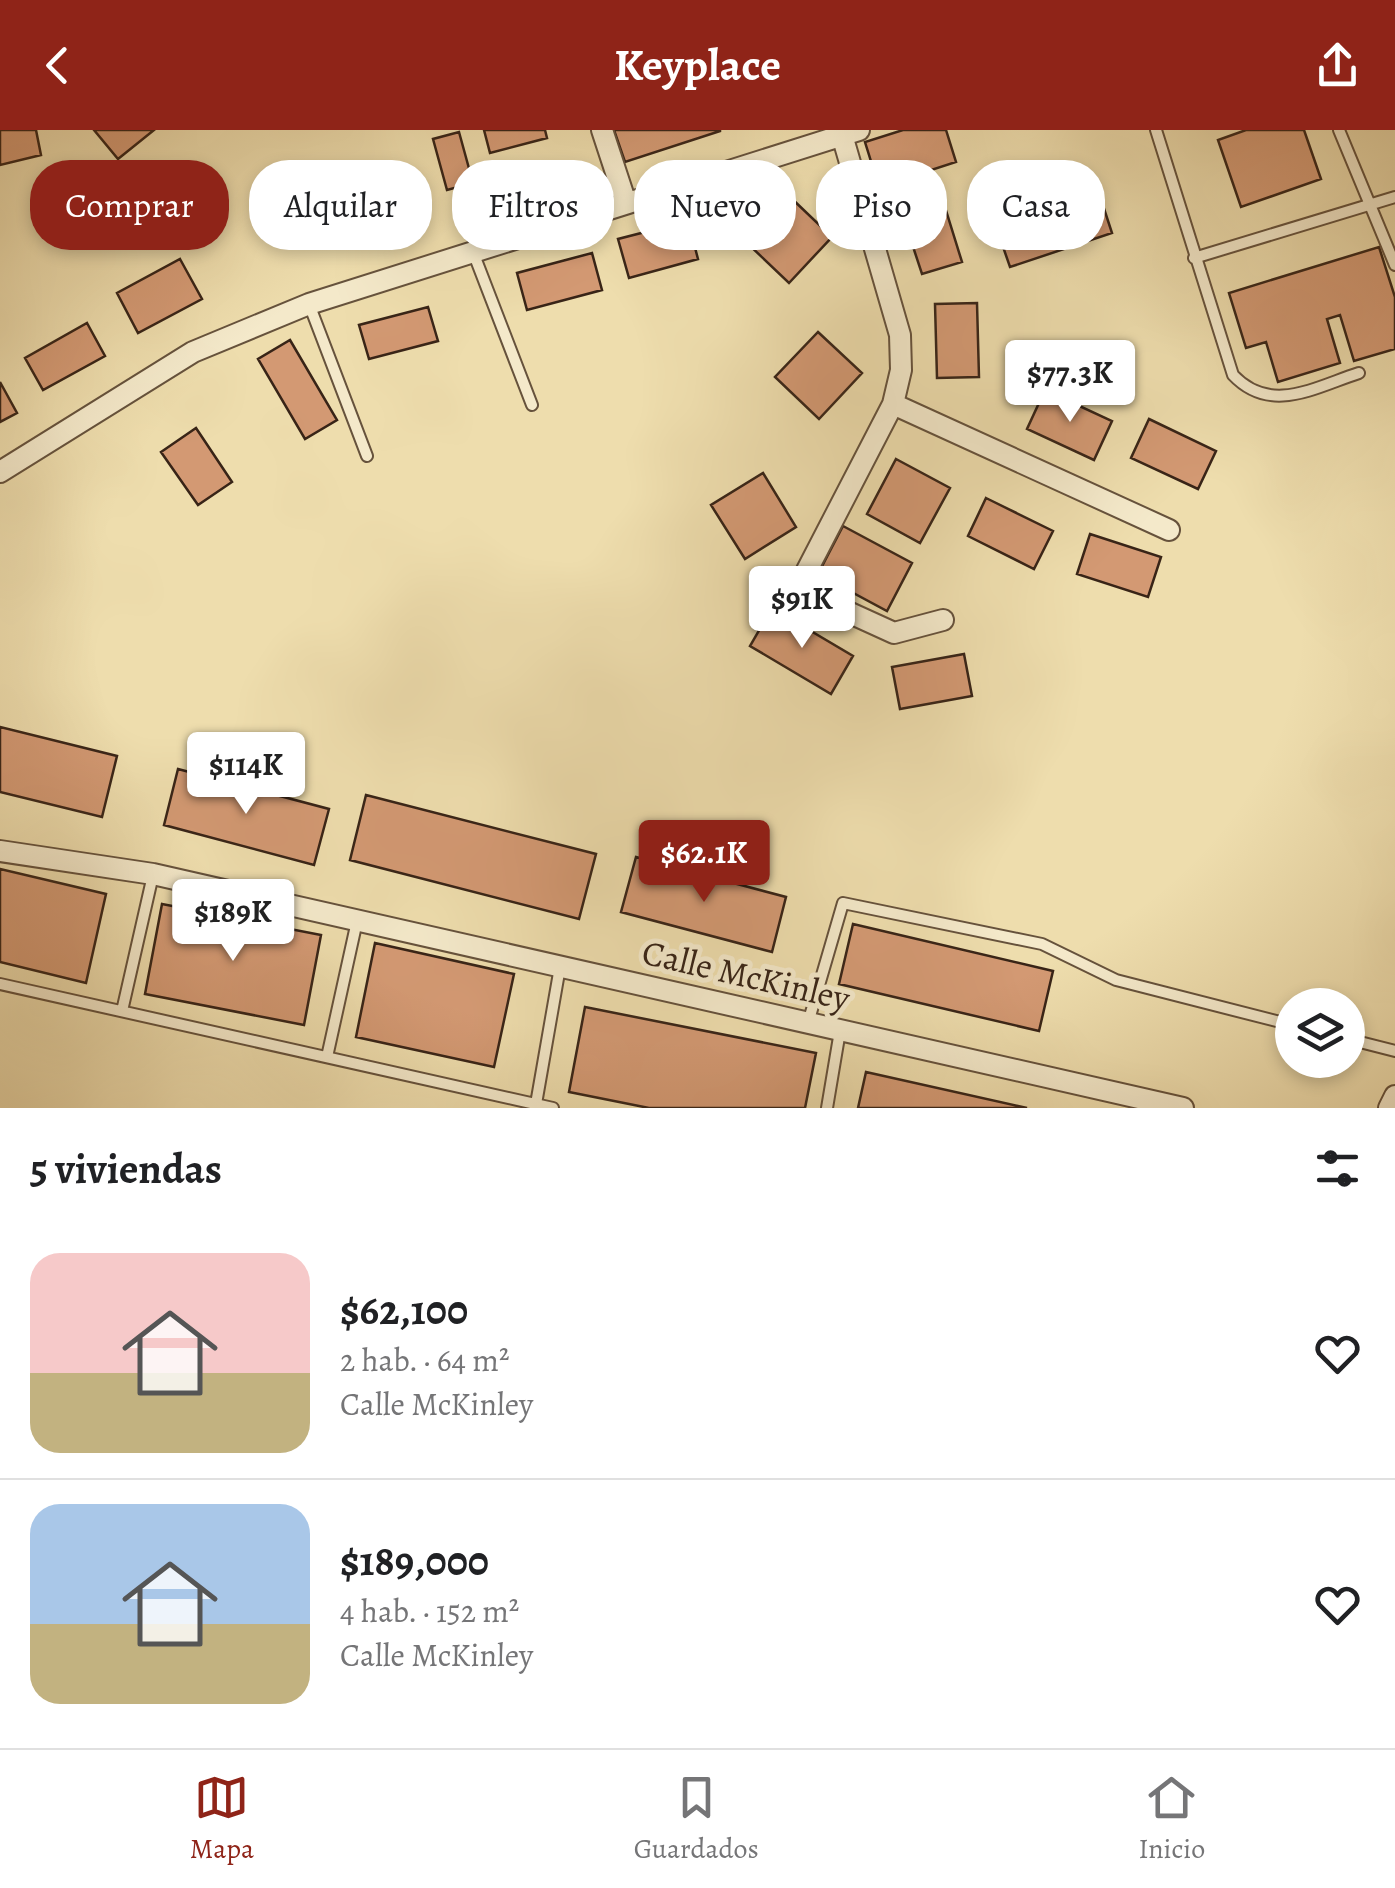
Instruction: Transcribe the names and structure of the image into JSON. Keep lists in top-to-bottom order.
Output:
{
  "streets": {
    "street": ["Calle McKinley"]
  },
  "page": {
    "header": "Keyplace",
    "chip": [
      "Comprar",
      "Alquilar",
      "Filtros",
      "Nuevo",
      "Piso",
      "Casa"
    ],
    "price": [
      "$77.3K",
      "$91K",
      "$114K",
      "$62.1K",
      "$189K"
    ],
    "heading": "5 viviendas",
    "list": [
      {
        "name": "$62,100",
        "note": "2 hab. · 64 m² · Calle McKinley"
      },
      {
        "name": "$189,000",
        "note": "4 hab. · 152 m² · Calle McKinley"
      }
    ],
    "tabs": ["Mapa", "Guardados", "Inicio"]
  }
}
